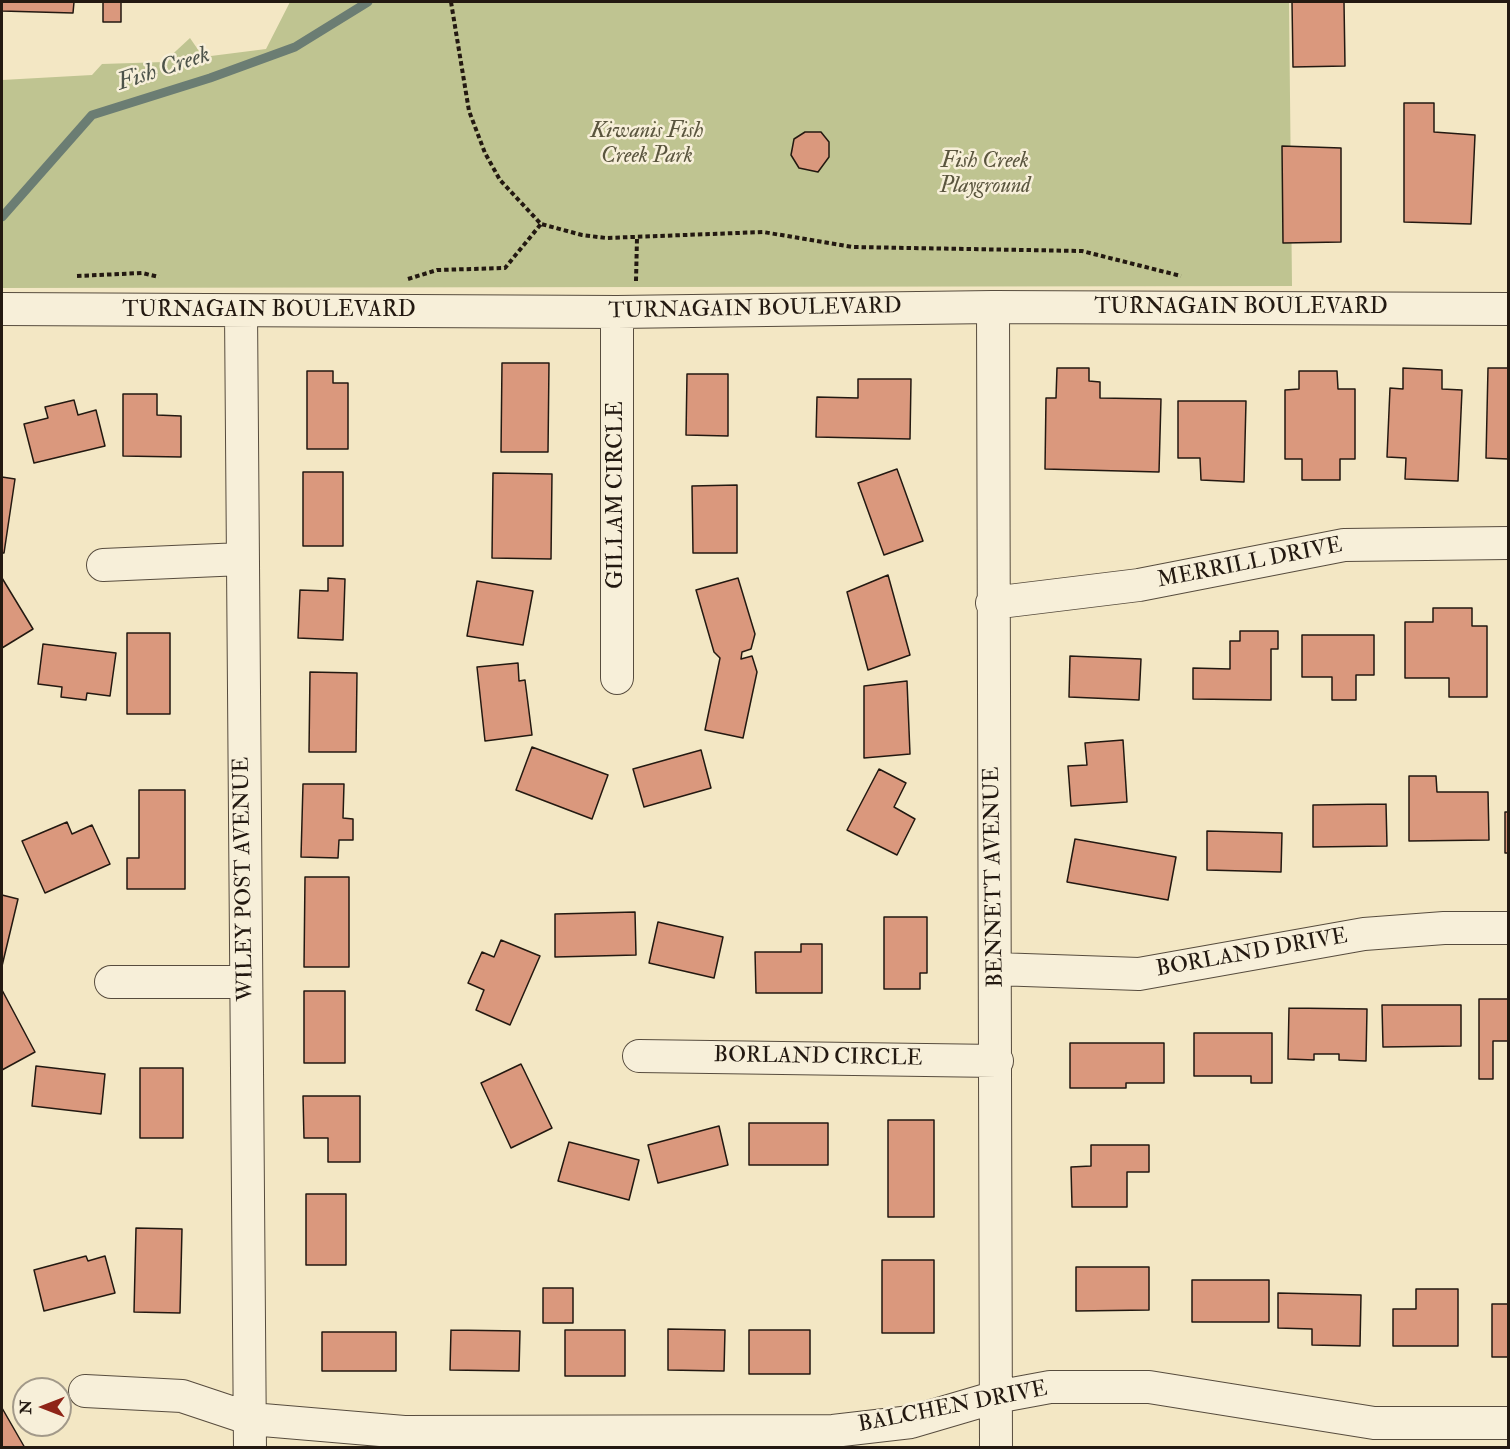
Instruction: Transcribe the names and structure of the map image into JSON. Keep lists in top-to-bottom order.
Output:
{
  "streets": {
    "street": [
      "TURNAGAIN BOULEVARD",
      "GILLAM CIRCLE",
      "MERRILL DRIVE",
      "BENNETT AVENUE",
      "WILEY POST AVENUE",
      "BORLAND DRIVE",
      "BORLAND CIRCLE",
      "BALCHEN DRIVE"
    ]
  },
  "crossings": [
    ["TURNAGAIN BOULEVARD", "GILLAM CIRCLE"],
    ["TURNAGAIN BOULEVARD", "BENNETT AVENUE"],
    ["TURNAGAIN BOULEVARD", "WILEY POST AVENUE"],
    ["MERRILL DRIVE", "BENNETT AVENUE"],
    ["BENNETT AVENUE", "BORLAND DRIVE"],
    ["BENNETT AVENUE", "BORLAND CIRCLE"],
    ["BENNETT AVENUE", "BALCHEN DRIVE"],
    ["WILEY POST AVENUE", "BALCHEN DRIVE"]
  ],
  "water": ["Fish Creek"],
  "parks": ["Kiwanis Fish Creek Park", "Fish Creek Playground"],
  "north": "left"
}
